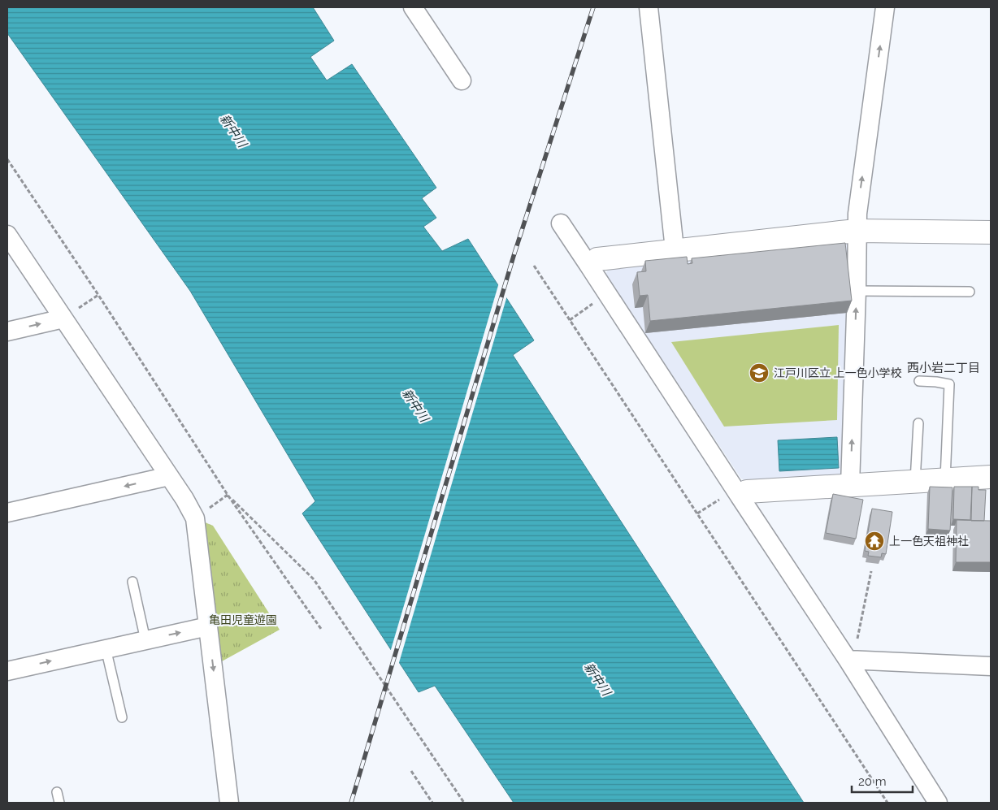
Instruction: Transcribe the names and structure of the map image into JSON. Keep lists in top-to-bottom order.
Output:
{
  "districts": ["西小岩二丁目"],
  "water": ["新中川"],
  "parks": ["亀田児童遊園"],
  "places": {
    "school or university": ["江戸川区立 上一色小学校"],
    "temple": ["上一色天祖神社"]
  },
  "scale_bar": "20 m"
}
